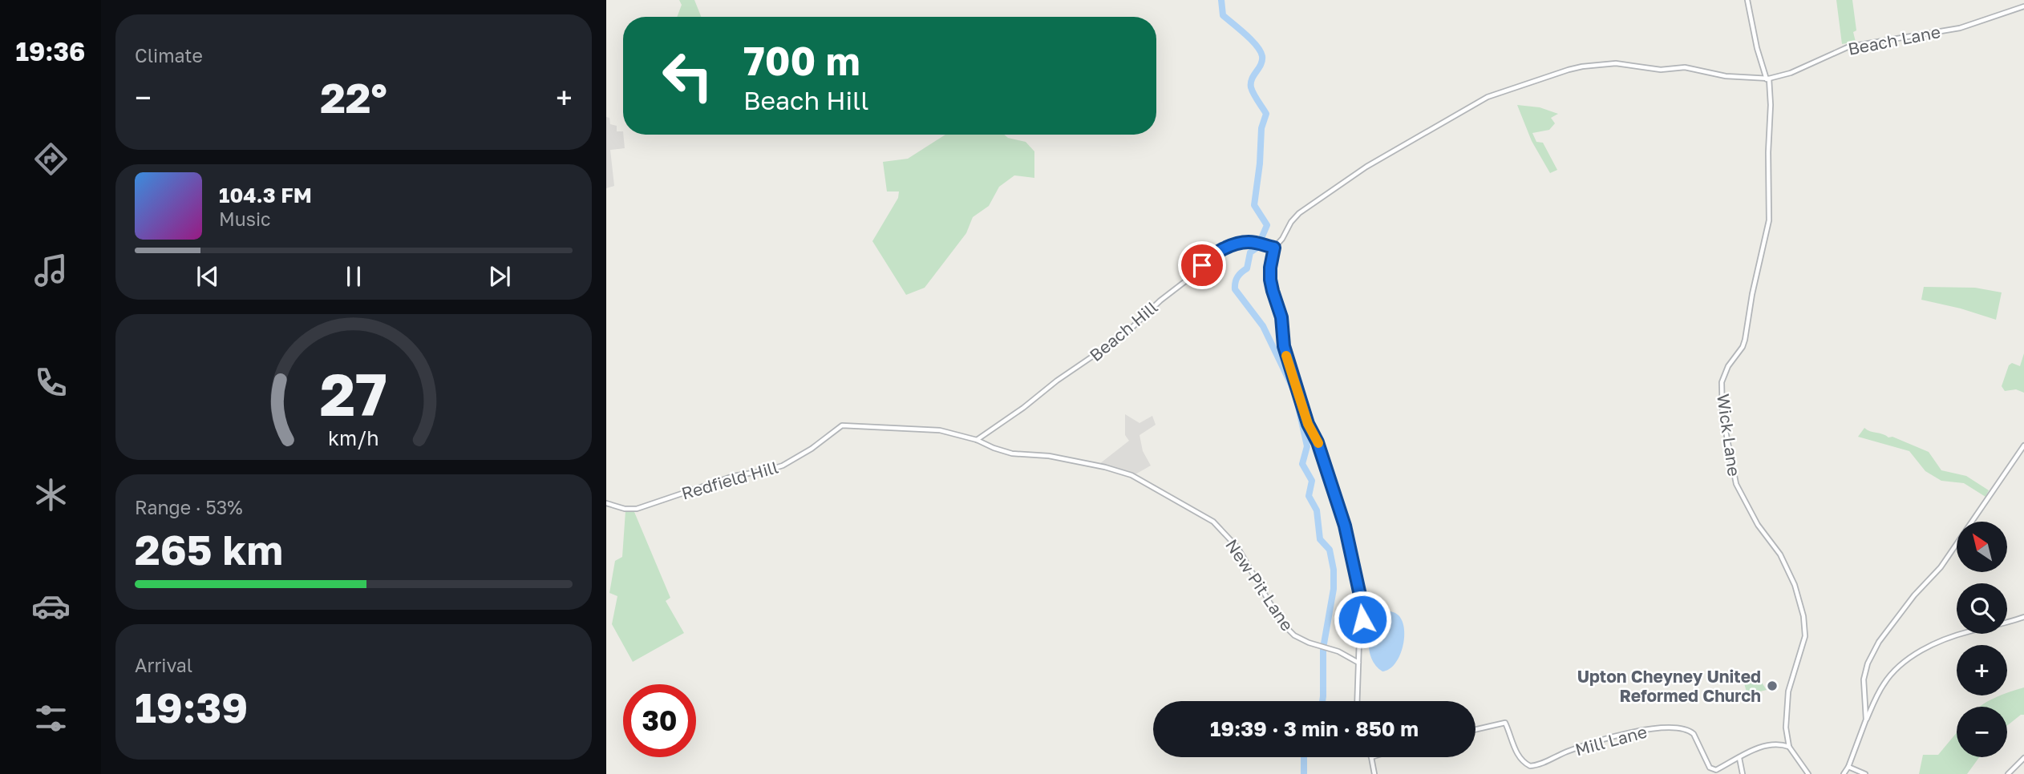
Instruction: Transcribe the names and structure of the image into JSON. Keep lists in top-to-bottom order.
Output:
{
  "streets": {
    "street": [
      "Beach Lane",
      "Beach Hill",
      "Wick Lane",
      "Redfield Hill",
      "New Pit Lane",
      "Mill Lane"
    ]
  },
  "crossings": [
    ["Beach Lane", "Wick Lane"],
    ["Beach Hill", "Redfield Hill"],
    ["Beach Hill", "New Pit Lane"],
    ["Wick Lane", "Mill Lane"],
    ["Redfield Hill", "New Pit Lane"]
  ],
  "places": ["Upton Cheyney United Reformed Church"],
  "north": "top left",
  "page": {
    "tabs": "19:36",
    "tile": [
      "Climate",
      ["Range · 53%", "265 km"],
      ["Arrival", "19:39"]
    ],
    "turn": ["700 m", "Beach Hill"],
    "heat": ["−", "22°", "+"],
    "song": ["104.3 FM", "Music"],
    "map_buttons": ["+", "−"],
    "limit": "30",
    "trip": "19:39 · 3 min · 850 m",
    "gauge": ["27", "km/h"]
  }
}
